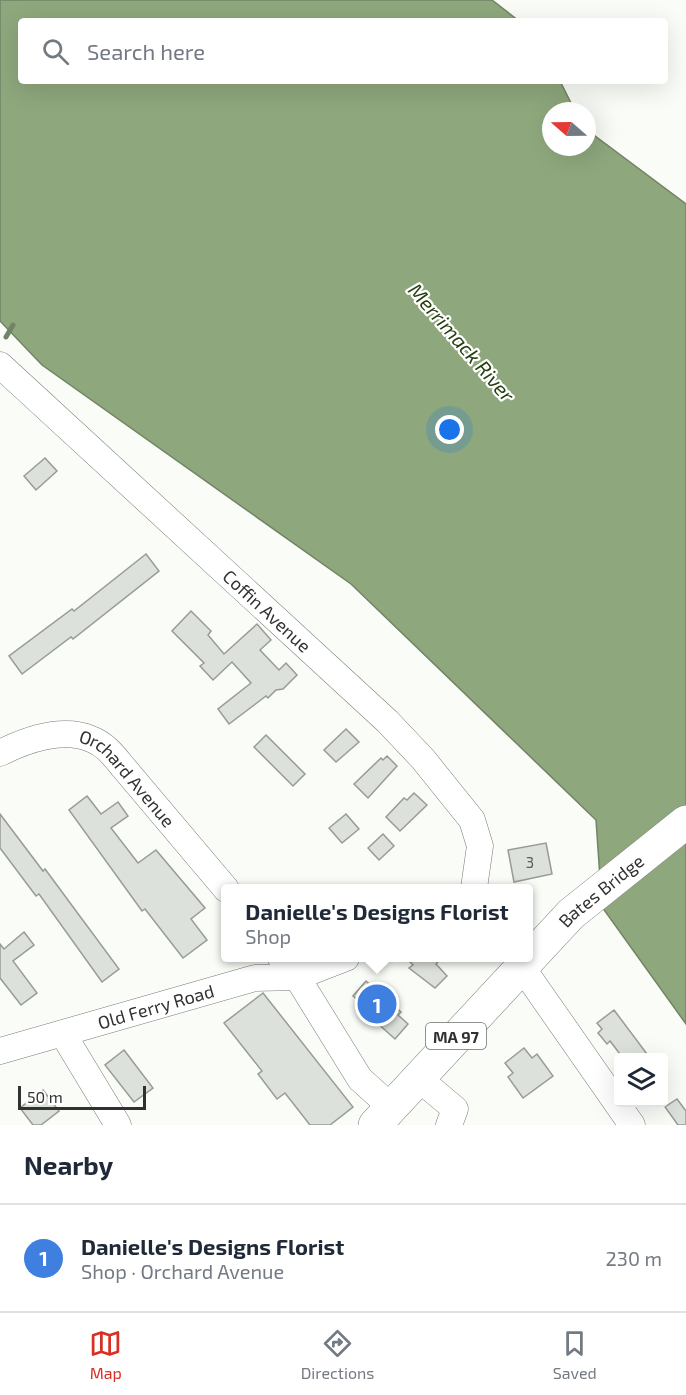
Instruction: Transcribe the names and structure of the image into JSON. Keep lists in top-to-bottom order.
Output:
{
  "streets": {
    "main road": ["Bates Bridge", "MA 97"],
    "street": ["Coffin Avenue", "Orchard Avenue", "Old Ferry Road"]
  },
  "crossings": [
    ["Bates Bridge", "MA 97"]
  ],
  "water": ["Merrimack River"],
  "house_numbers": ["3"],
  "scale_bar": "50 m",
  "north": "left",
  "page": {
    "search": "Search here",
    "popup": ["Danielle's Designs Florist", "Shop"],
    "pins": "1",
    "scale": "50 m",
    "heading": "Nearby",
    "list": [
      {
        "mark": "1",
        "name": "Danielle's Designs Florist",
        "note": "Shop · Orchard Avenue",
        "value": "230 m"
      }
    ],
    "nav": ["Map", "Directions", "Saved"]
  }
}
